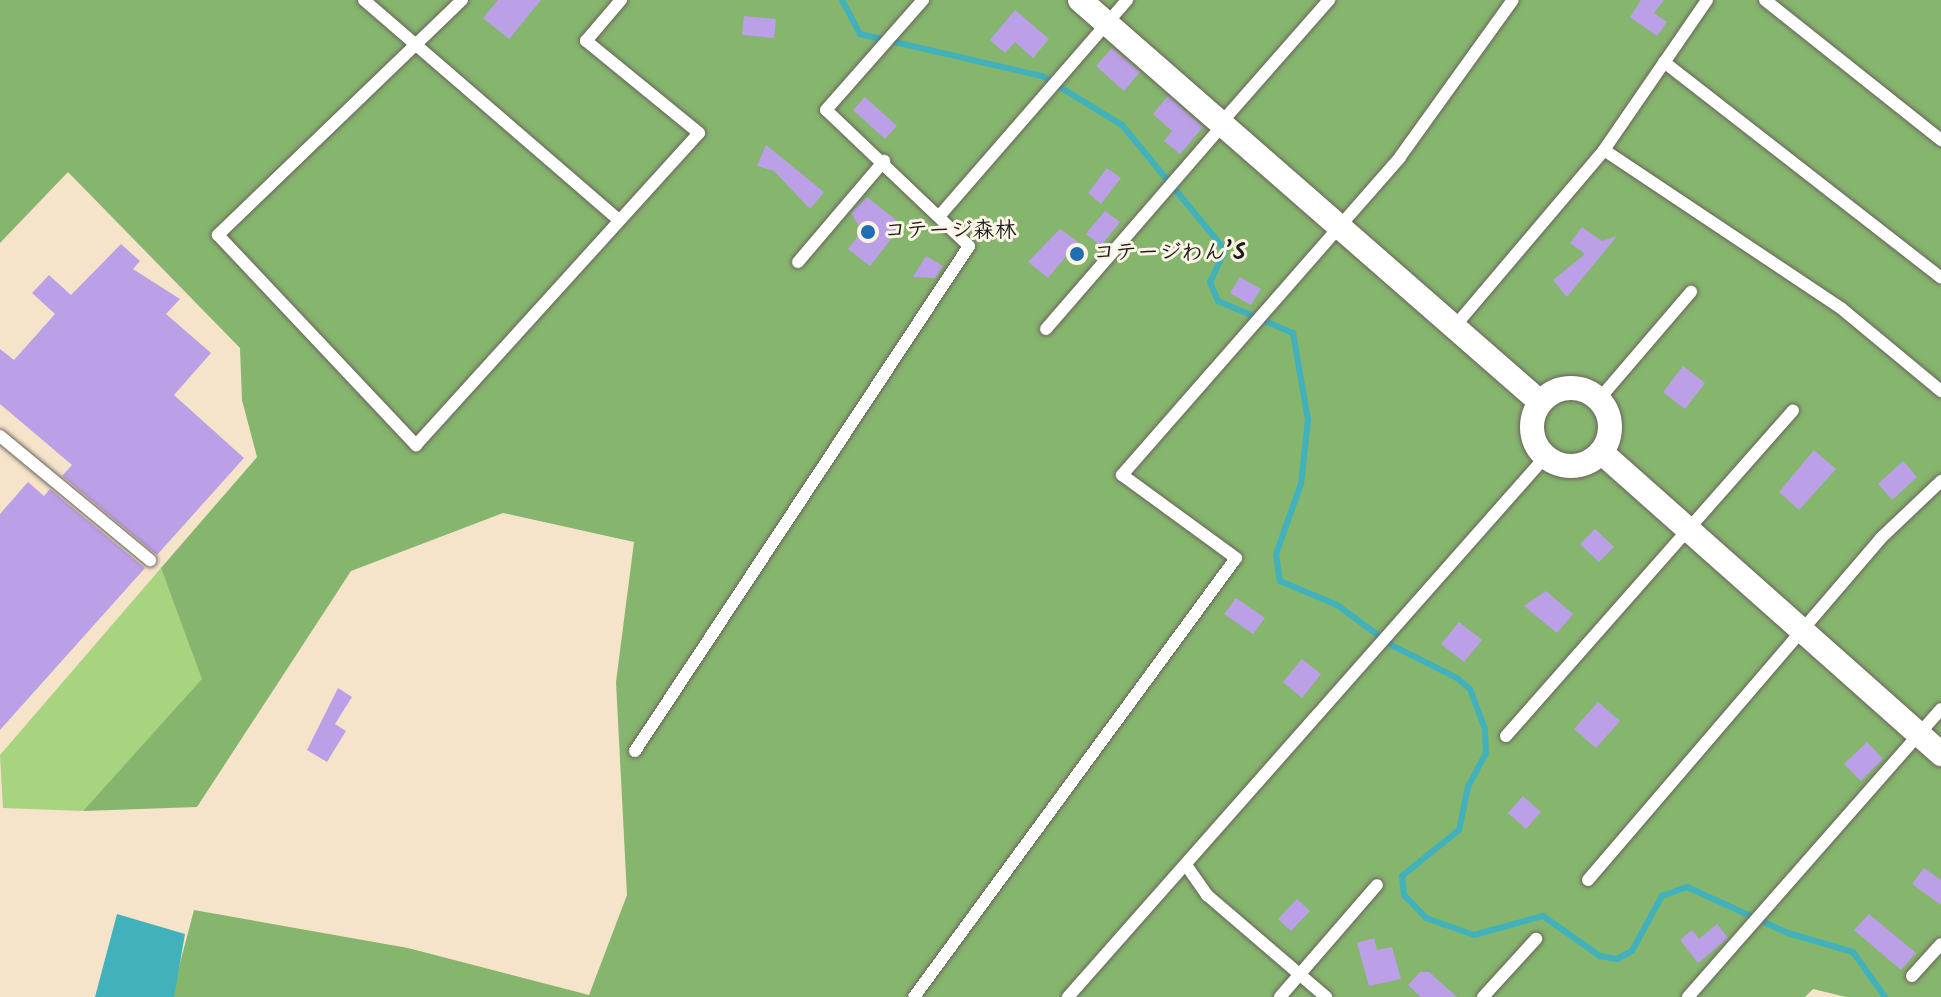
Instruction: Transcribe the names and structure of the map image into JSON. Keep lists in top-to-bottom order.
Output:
{
  "places": ["コテージ森林", "コテージわん’S"]
}
